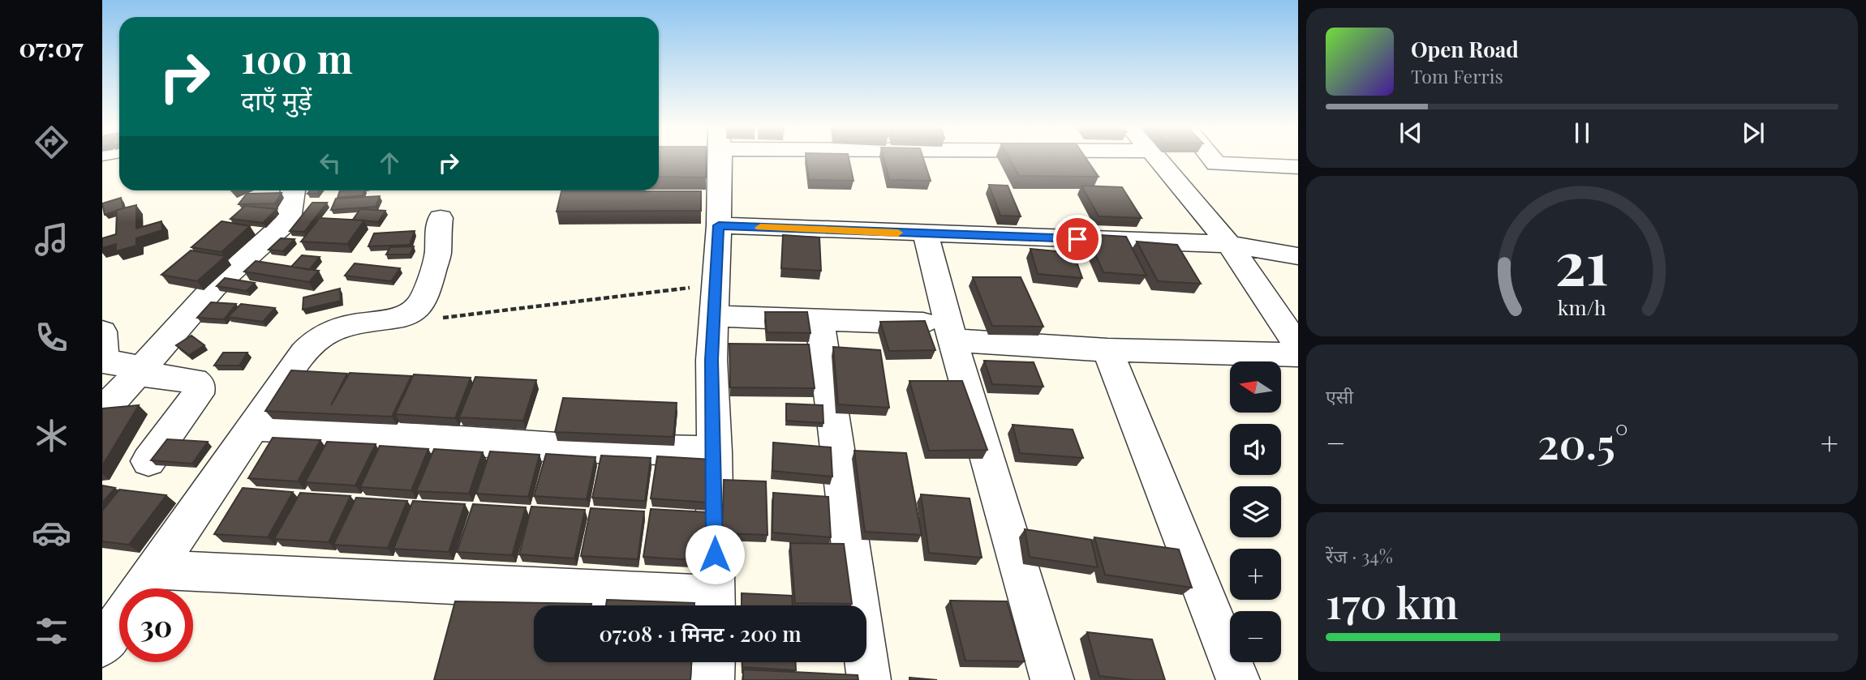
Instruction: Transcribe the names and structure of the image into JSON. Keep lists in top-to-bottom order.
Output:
{
  "north": "left",
  "page": {
    "tabs": "07:07",
    "turn": ["100 m", "दाएँ मुड़ें"],
    "song": ["Open Road", "Tom Ferris"],
    "tile": [
      "एसी",
      ["रेंज · 34%", "170 km"]
    ],
    "map_buttons": ["+", "−"],
    "heat": ["−", "20.5°", "+"],
    "limit": "30",
    "trip": "07:08 · 1 मिनट · 200 m",
    "gauge": ["21", "km/h"]
  }
}
